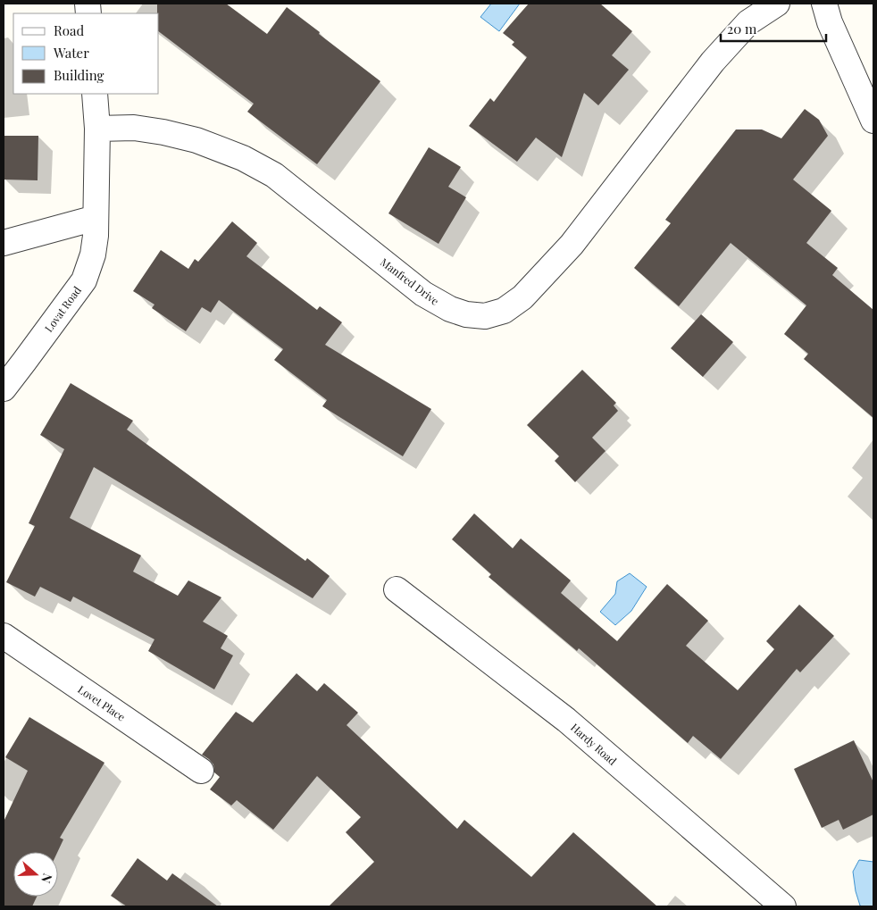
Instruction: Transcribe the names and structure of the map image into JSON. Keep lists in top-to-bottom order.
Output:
{
  "streets": {
    "street": [
      "Manfred Drive",
      "Lovat Road",
      "Lovet Place",
      "Hardy Road"
    ]
  },
  "legend": ["Road", "Water", "Building"],
  "scale_bar": "20 m",
  "north": "right"
}
